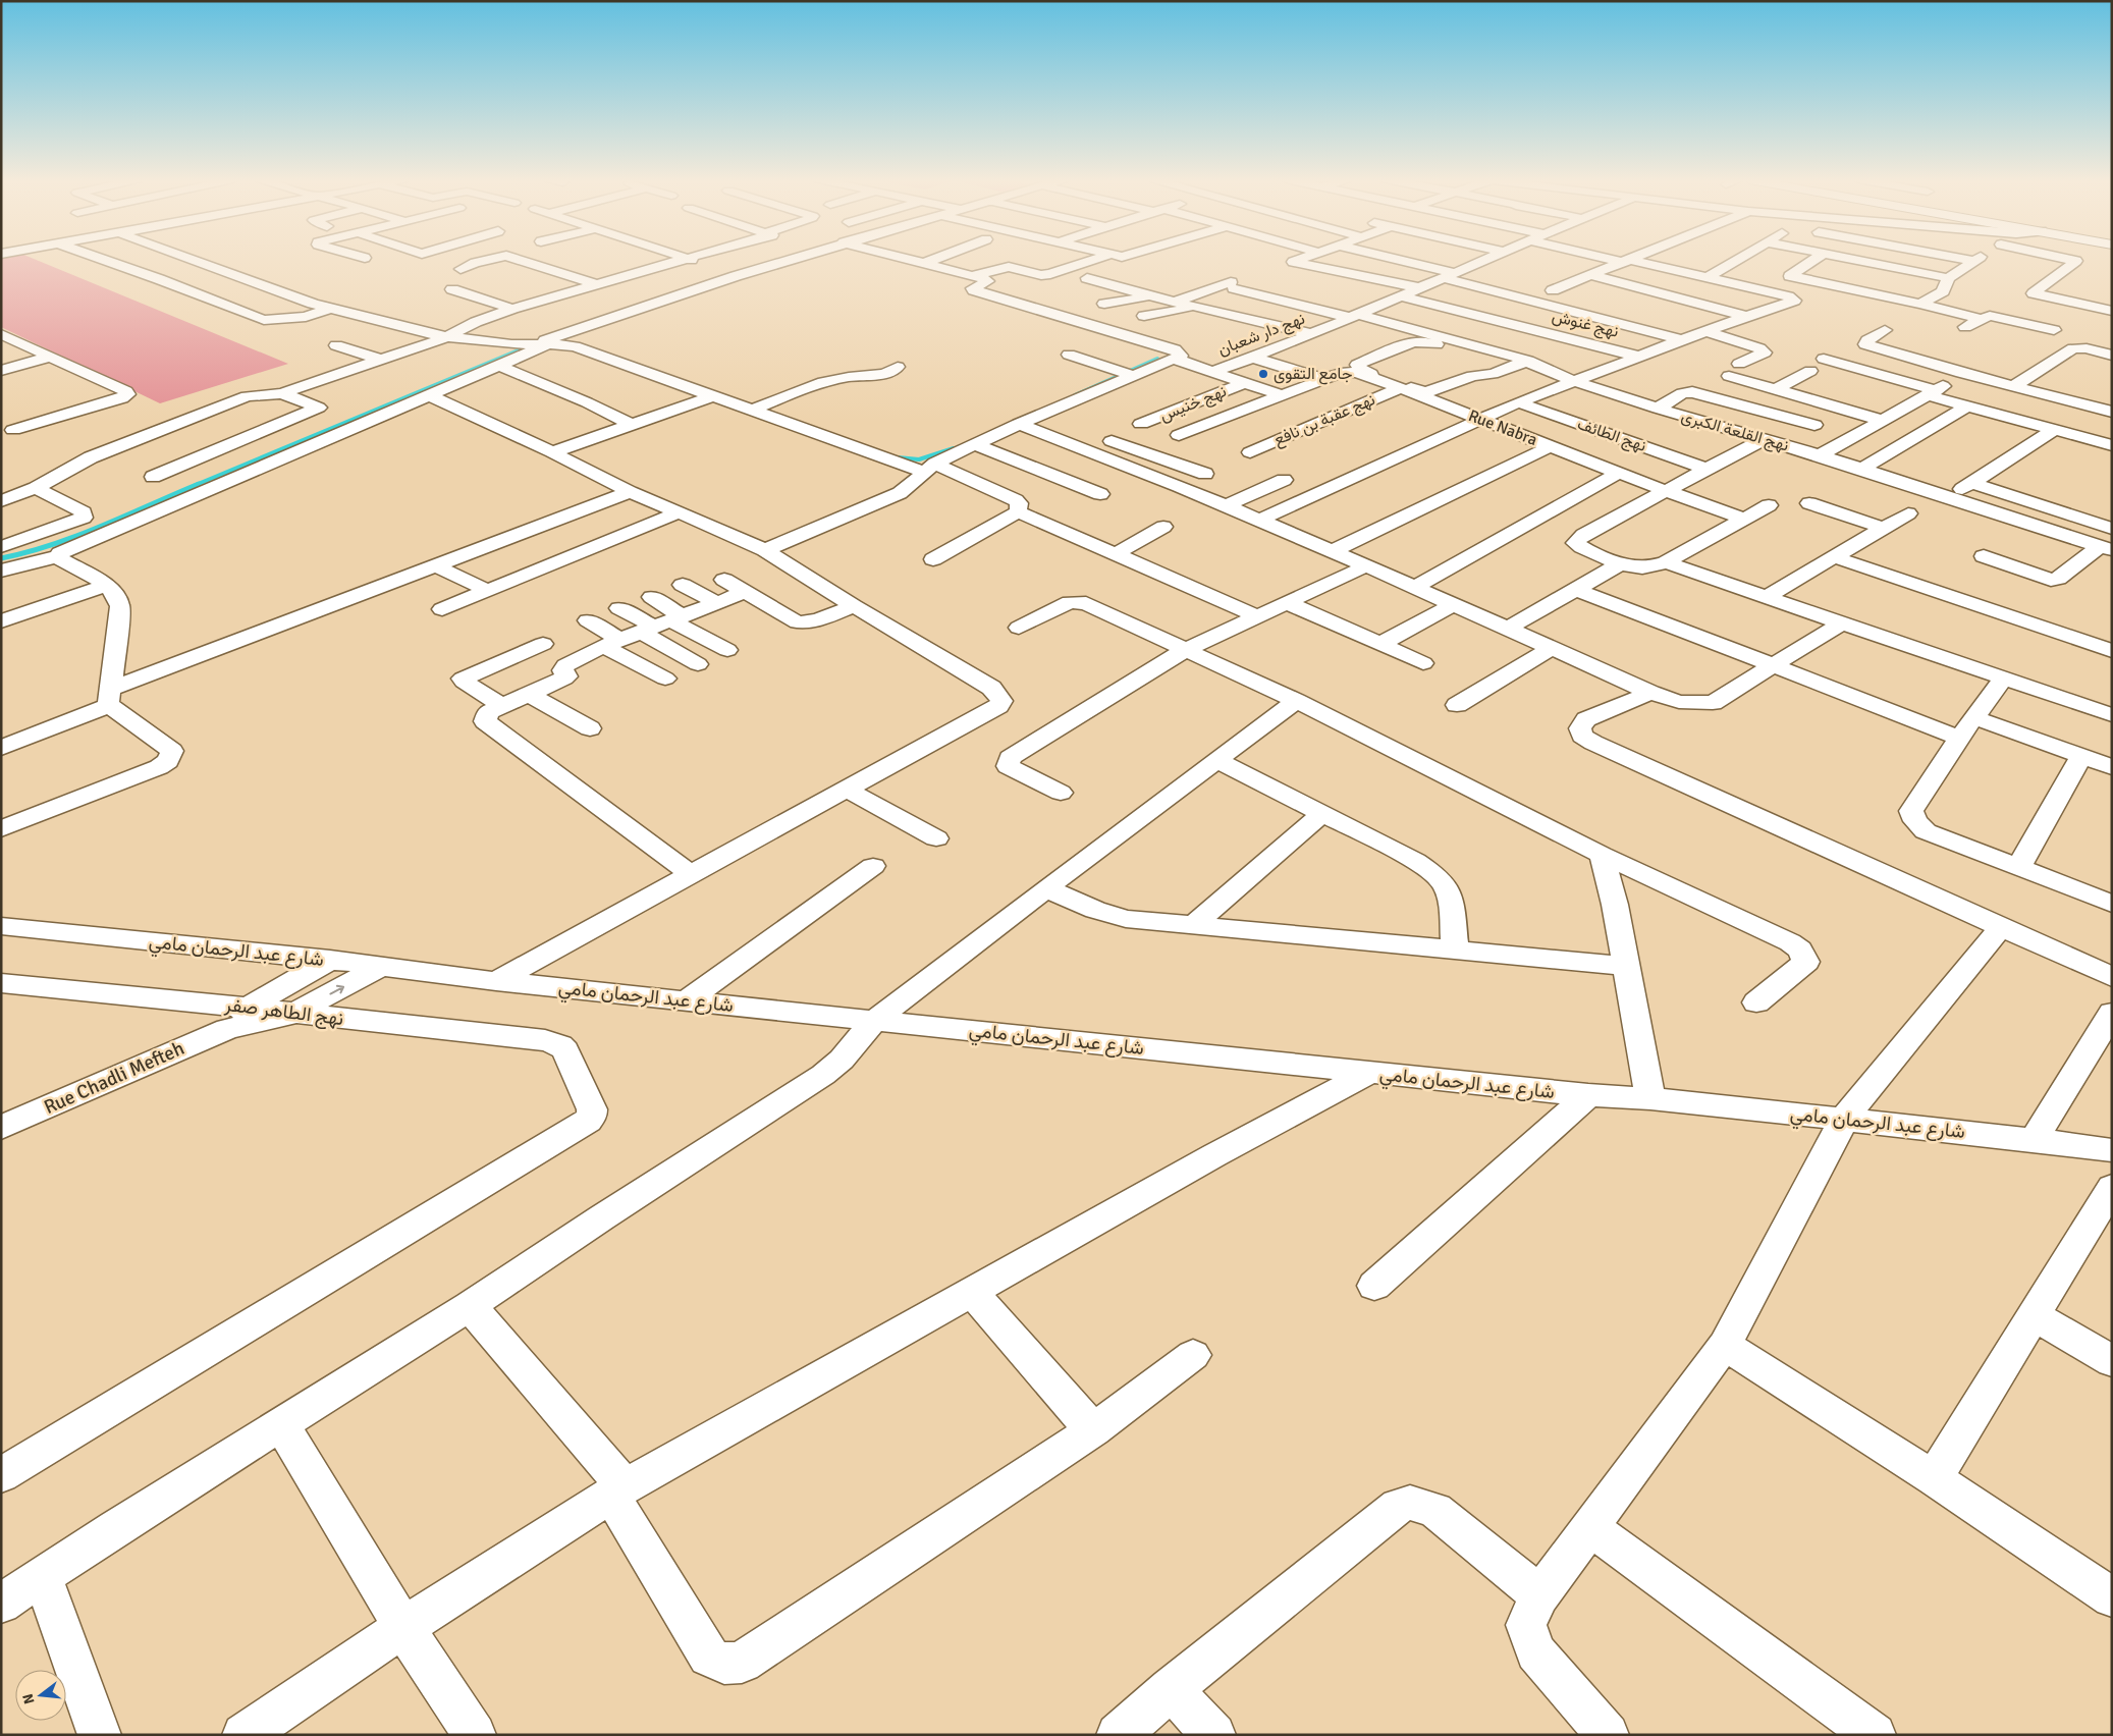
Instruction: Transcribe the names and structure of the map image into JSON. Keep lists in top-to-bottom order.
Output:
{
  "streets": {
    "street": [
      "نهج غنوش",
      "نهج دار شعبان",
      "نهج خنيس",
      "نهج عقبة بن نافع",
      "Rue Nabra",
      "نهج القلعة الكبرى",
      "نهج الطائف",
      "شارع عبد الرحمان مامي",
      "نهج الطاهر صفر",
      "Rue Chadli Mefteh"
    ]
  },
  "crossings": [
    ["نهج غنوش", "نهج دار شعبان"],
    ["نهج دار شعبان", "نهج القلعة الكبرى"],
    ["نهج عقبة بن نافع", "Rue Nabra"]
  ],
  "places": ["جامع التقوى"],
  "north": "left"
}
